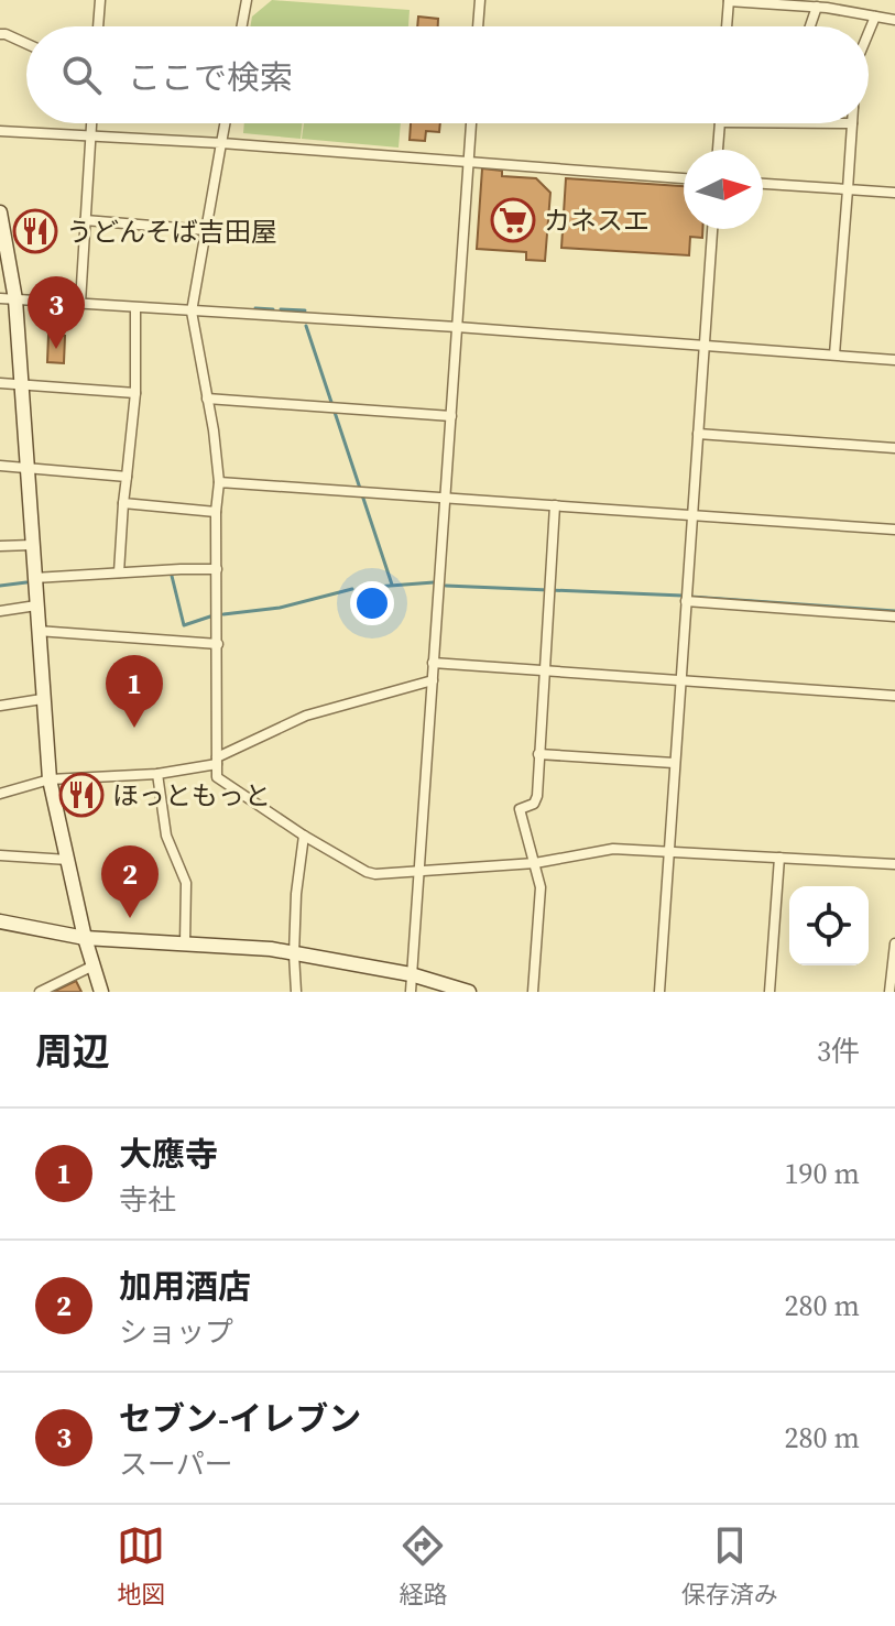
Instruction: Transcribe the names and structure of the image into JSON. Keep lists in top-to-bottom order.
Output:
{
  "places": {
    "supermarket": ["カネスエ"],
    "restaurant": ["うどんそば吉田屋", "ほっともっと"]
  },
  "north": "right",
  "page": {
    "search": "ここで検索",
    "pins": ["3", "1", "2"],
    "heading": ["周辺", "3件"],
    "list": [
      {
        "mark": "1",
        "name": "大應寺",
        "note": "寺社",
        "value": "190 m"
      },
      {
        "mark": "2",
        "name": "加用酒店",
        "note": "ショップ",
        "value": "280 m"
      },
      {
        "mark": "3",
        "name": "セブン-イレブン",
        "note": "スーパー",
        "value": "280 m"
      }
    ],
    "nav": ["地図", "経路", "保存済み"]
  }
}
